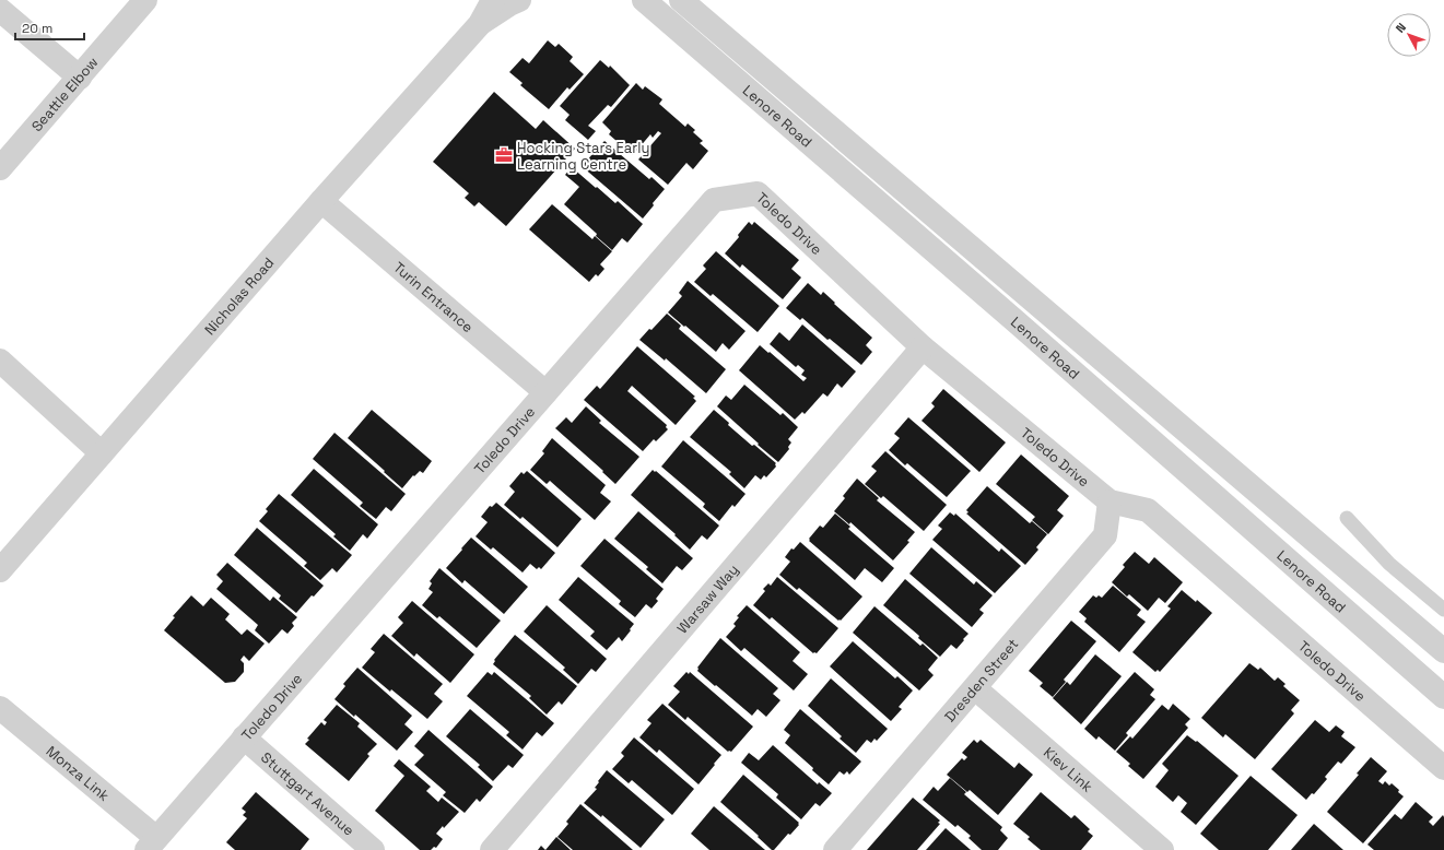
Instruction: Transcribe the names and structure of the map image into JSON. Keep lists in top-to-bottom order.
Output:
{
  "streets": {
    "street": [
      "Seattle Elbow",
      "Lenore Road",
      "Toledo Drive",
      "Nicholas Road",
      "Turin Entrance",
      "Warsaw Way",
      "Dresden Street",
      "Kiev Link",
      "Monza Link",
      "Stuttgart Avenue"
    ]
  },
  "crossings": [
    ["Toledo Drive", "Turin Entrance"],
    ["Toledo Drive", "Warsaw Way"],
    ["Toledo Drive", "Dresden Street"],
    ["Toledo Drive", "Monza Link"],
    ["Toledo Drive", "Stuttgart Avenue"],
    ["Nicholas Road", "Turin Entrance"],
    ["Dresden Street", "Kiev Link"]
  ],
  "places": {
    "office": ["Hocking Stars Early Learning Centre"]
  },
  "scale_bar": "20 m",
  "north": "top left"
}
